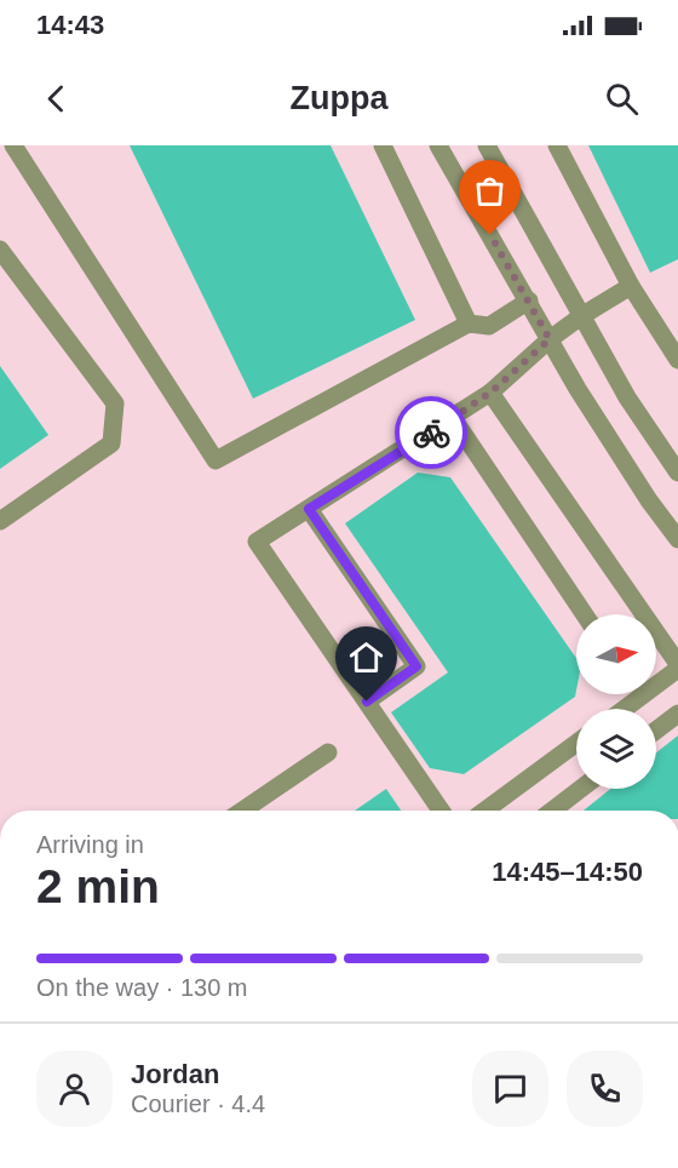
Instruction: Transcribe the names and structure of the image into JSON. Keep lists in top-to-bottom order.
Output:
{
  "north": "right",
  "page": {
    "status": "14:43",
    "header": "Zuppa",
    "heading": ["2 min", "Arriving in", "14:45–14:50"],
    "panel": ["Jordan", "Courier · 4.4"],
    "bar": "On the way · 130 m"
  }
}
